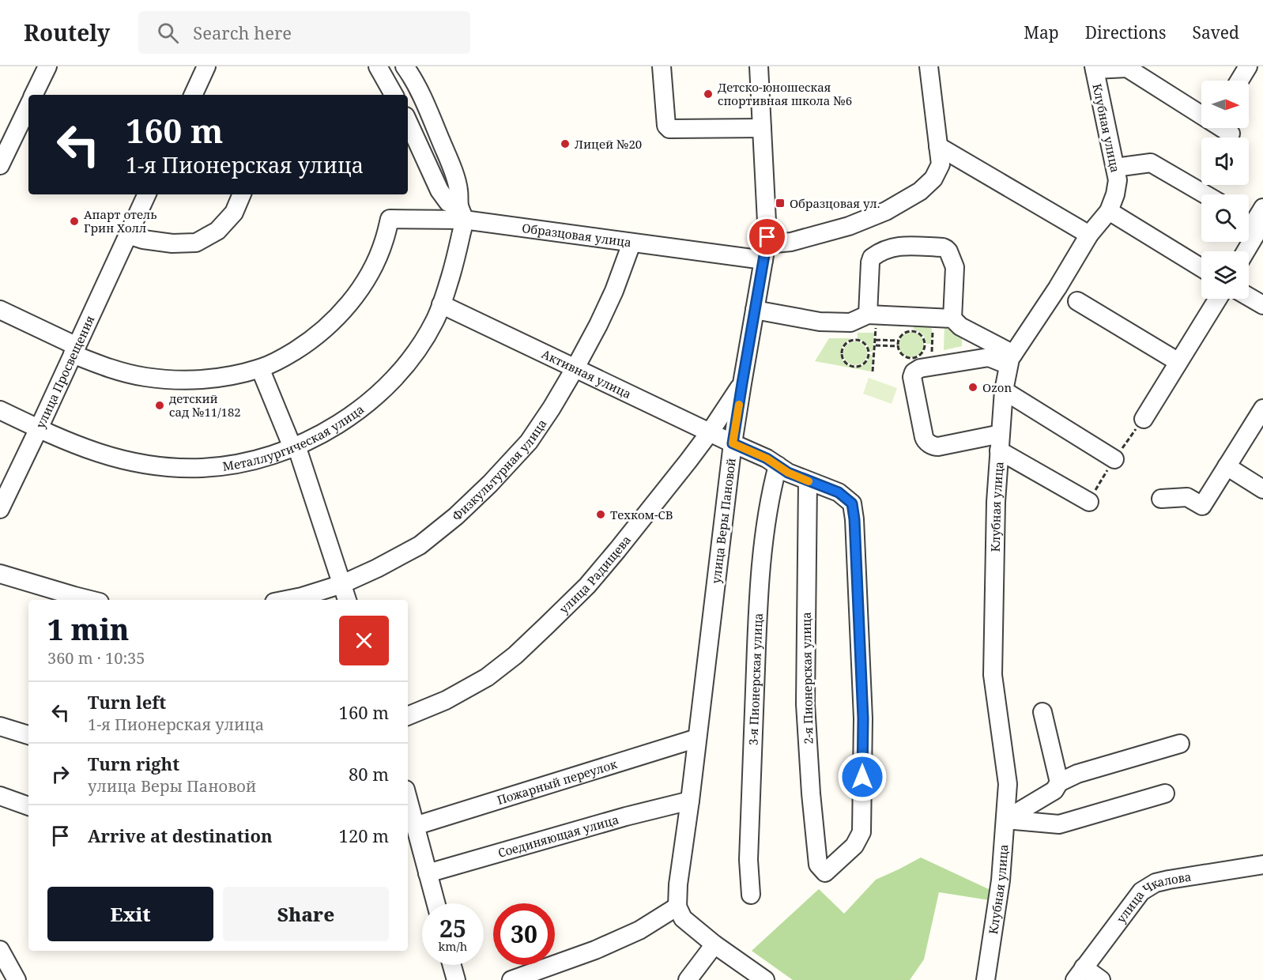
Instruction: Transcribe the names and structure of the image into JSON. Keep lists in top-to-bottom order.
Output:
{
  "streets": {
    "street": [
      "Клубная улица",
      "Образцовая улица",
      "улица Просвещения",
      "Активная улица",
      "Металлургическая улица",
      "Физкультурная улица",
      "улица Веры Пановой",
      "улица Радищева",
      "2-я Пионерская улица",
      "3-я Пионерская улица",
      "Пожарный переулок",
      "Соединяющая улица",
      "улица Чкалова"
    ]
  },
  "crossings": [
    ["Образцовая улица", "Металлургическая улица"],
    ["Образцовая улица", "Физкультурная улица"],
    ["Образцовая улица", "улица Веры Пановой"],
    ["улица Просвещения", "Металлургическая улица"],
    ["Активная улица", "Металлургическая улица"],
    ["Активная улица", "Физкультурная улица"],
    ["Активная улица", "улица Веры Пановой"],
    ["Активная улица", "улица Радищева"],
    ["Активная улица", "2-я Пионерская улица"],
    ["Активная улица", "3-я Пионерская улица"],
    ["улица Веры Пановой", "улица Радищева"],
    ["улица Веры Пановой", "Пожарный переулок"],
    ["улица Веры Пановой", "Соединяющая улица"]
  ],
  "places": {
    "other": [
      "Детско-юношеская спортивная школа №6",
      "Лицей №20",
      "Апарт отель Грин Холл",
      "Ozon",
      "детский сад №11/182",
      "Техком-СВ"
    ],
    "transit": ["Образцовая ул."]
  },
  "north": "right",
  "page": {
    "header": "Routely",
    "search": "Search here",
    "nav": ["Map", "Directions", "Saved"],
    "turn": ["160 m", "1-я Пионерская улица"],
    "heading": ["1 min", "360 m · 10:35"],
    "list": [
      {
        "name": "Turn left",
        "note": "1-я Пионерская улица",
        "value": "160 m"
      },
      {
        "name": "Turn right",
        "note": "улица Веры Пановой",
        "value": "80 m"
      },
      {
        "name": "Arrive at destination",
        "value": "120 m"
      }
    ],
    "buttons": ["Exit", "Share"],
    "speed": "25 km/h",
    "limit": "30"
  }
}
